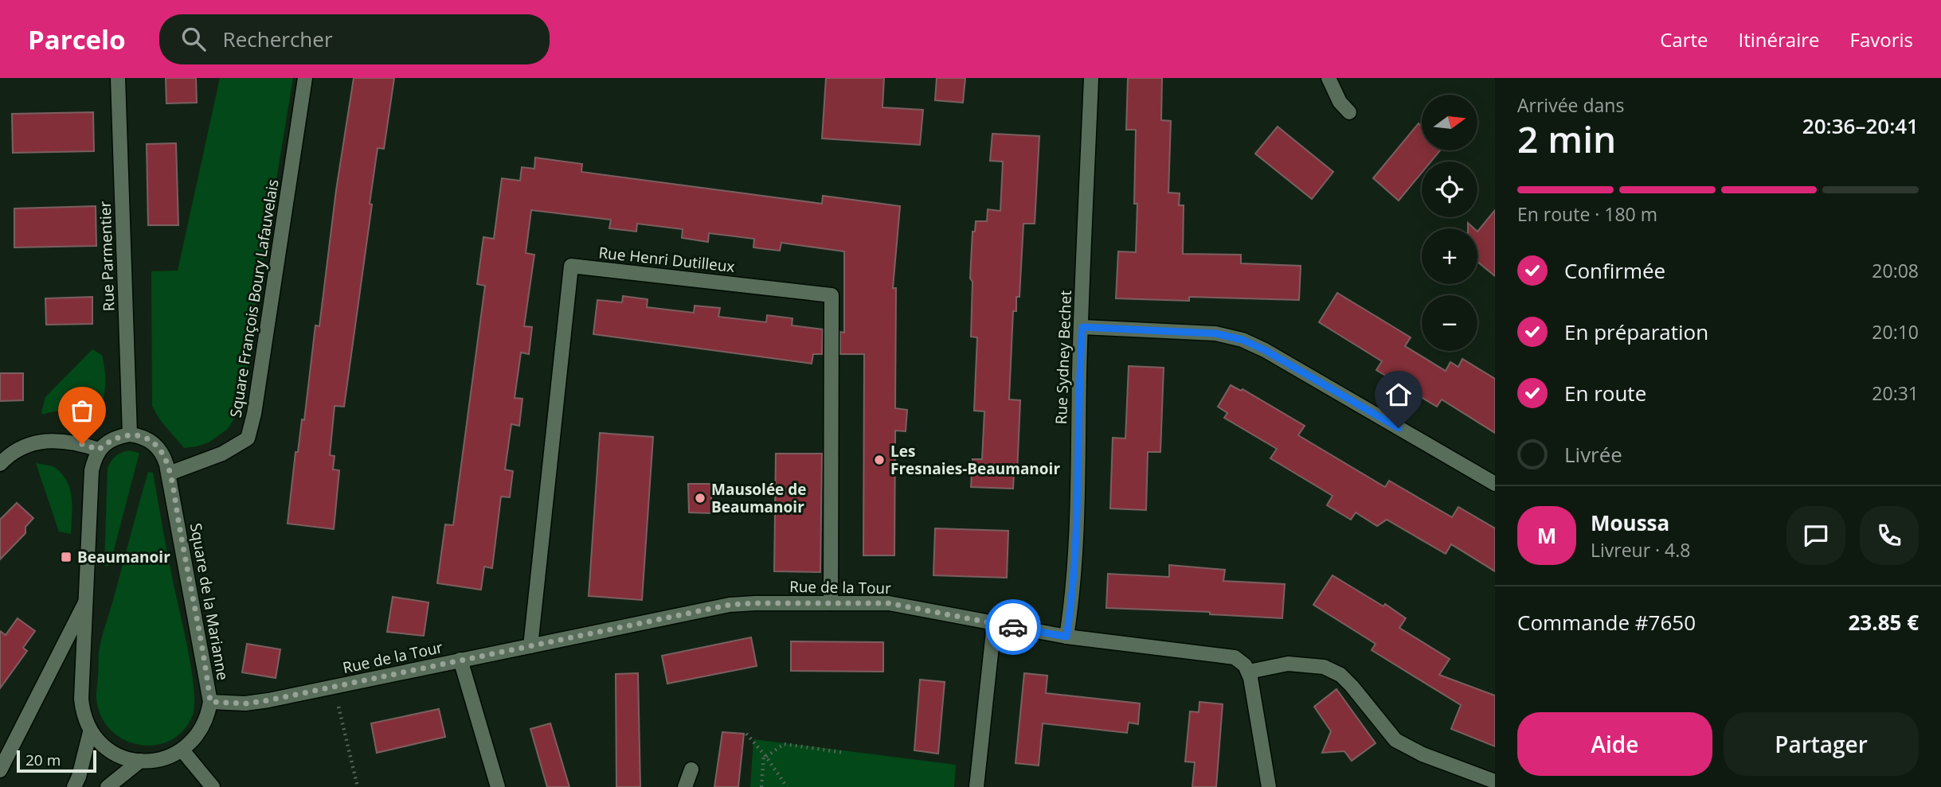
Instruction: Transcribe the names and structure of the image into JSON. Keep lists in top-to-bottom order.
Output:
{
  "streets": {
    "street": [
      "Rue Parmentier",
      "Rue Henri Dutilleux",
      "Square François Boury Lafauvelais",
      "Rue Sydney Bechet",
      "Rue de la Tour",
      "Square de la Marianne"
    ]
  },
  "crossings": [
    ["Rue Parmentier", "Square de la Marianne"],
    ["Rue Henri Dutilleux", "Rue de la Tour"],
    ["Square François Boury Lafauvelais", "Square de la Marianne"],
    ["Rue Sydney Bechet", "Rue de la Tour"],
    ["Rue de la Tour", "Square de la Marianne"]
  ],
  "places": {
    "other": ["Les Fresnaies-Beaumanoir", "Mausolée de Beaumanoir"],
    "transit": ["Beaumanoir"]
  },
  "scale_bar": "20 m",
  "north": "right",
  "page": {
    "header": "Parcelo",
    "search": "Rechercher",
    "nav": ["Carte", "Itinéraire", "Favoris"],
    "heading": ["2 min", "Arrivée dans", "20:36–20:41"],
    "panel": [
      "Moussa",
      "Livreur · 4.8",
      "Commande #7650",
      "23.85 €"
    ],
    "map_buttons": ["+", "−"],
    "bar": "En route · 180 m",
    "list": [
      ["Confirmée", "20:08"],
      ["En préparation", "20:10"],
      ["En route", "20:31"],
      "Livrée"
    ],
    "round": "M",
    "buttons": ["Aide", "Partager"],
    "scale": "20 m"
  }
}
